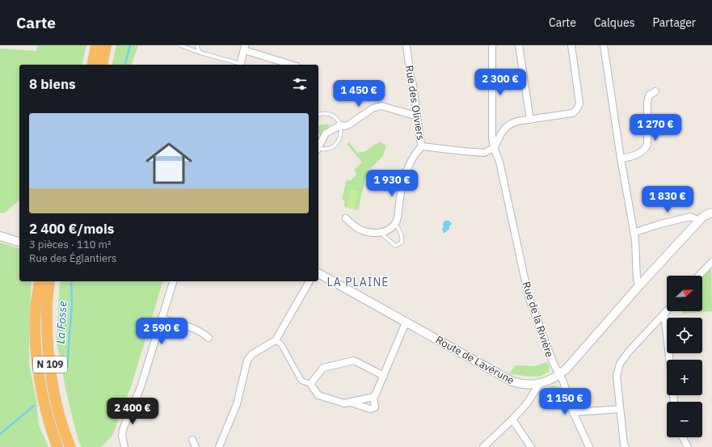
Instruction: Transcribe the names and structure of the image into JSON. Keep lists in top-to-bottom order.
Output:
{
  "streets": {
    "highway": ["N 109"],
    "street": ["Rue des Oliviers", "Rue de la Rivière", "Route de Lavérune"]
  },
  "crossings": [
    ["Rue des Oliviers", "Rue de la Rivière"],
    ["Rue de la Rivière", "Route de Lavérune"]
  ],
  "districts": ["LA PLAINE"],
  "water": ["La Fosse"],
  "north": "top right",
  "page": {
    "header": "Carte",
    "nav": ["Carte", "Calques", "Partager"],
    "heading": "8 biens",
    "price": [
      "2 300 €",
      "1 450 €",
      "1 270 €",
      "1 930 €",
      "1 830 €",
      "2 590 €",
      "1 150 €",
      "2 400 €"
    ],
    "list": [
      {
        "name": "2 400 €/mois",
        "note": "3 pièces · 110 m² · Rue des Églantiers"
      }
    ],
    "map_buttons": ["+", "−"]
  }
}
